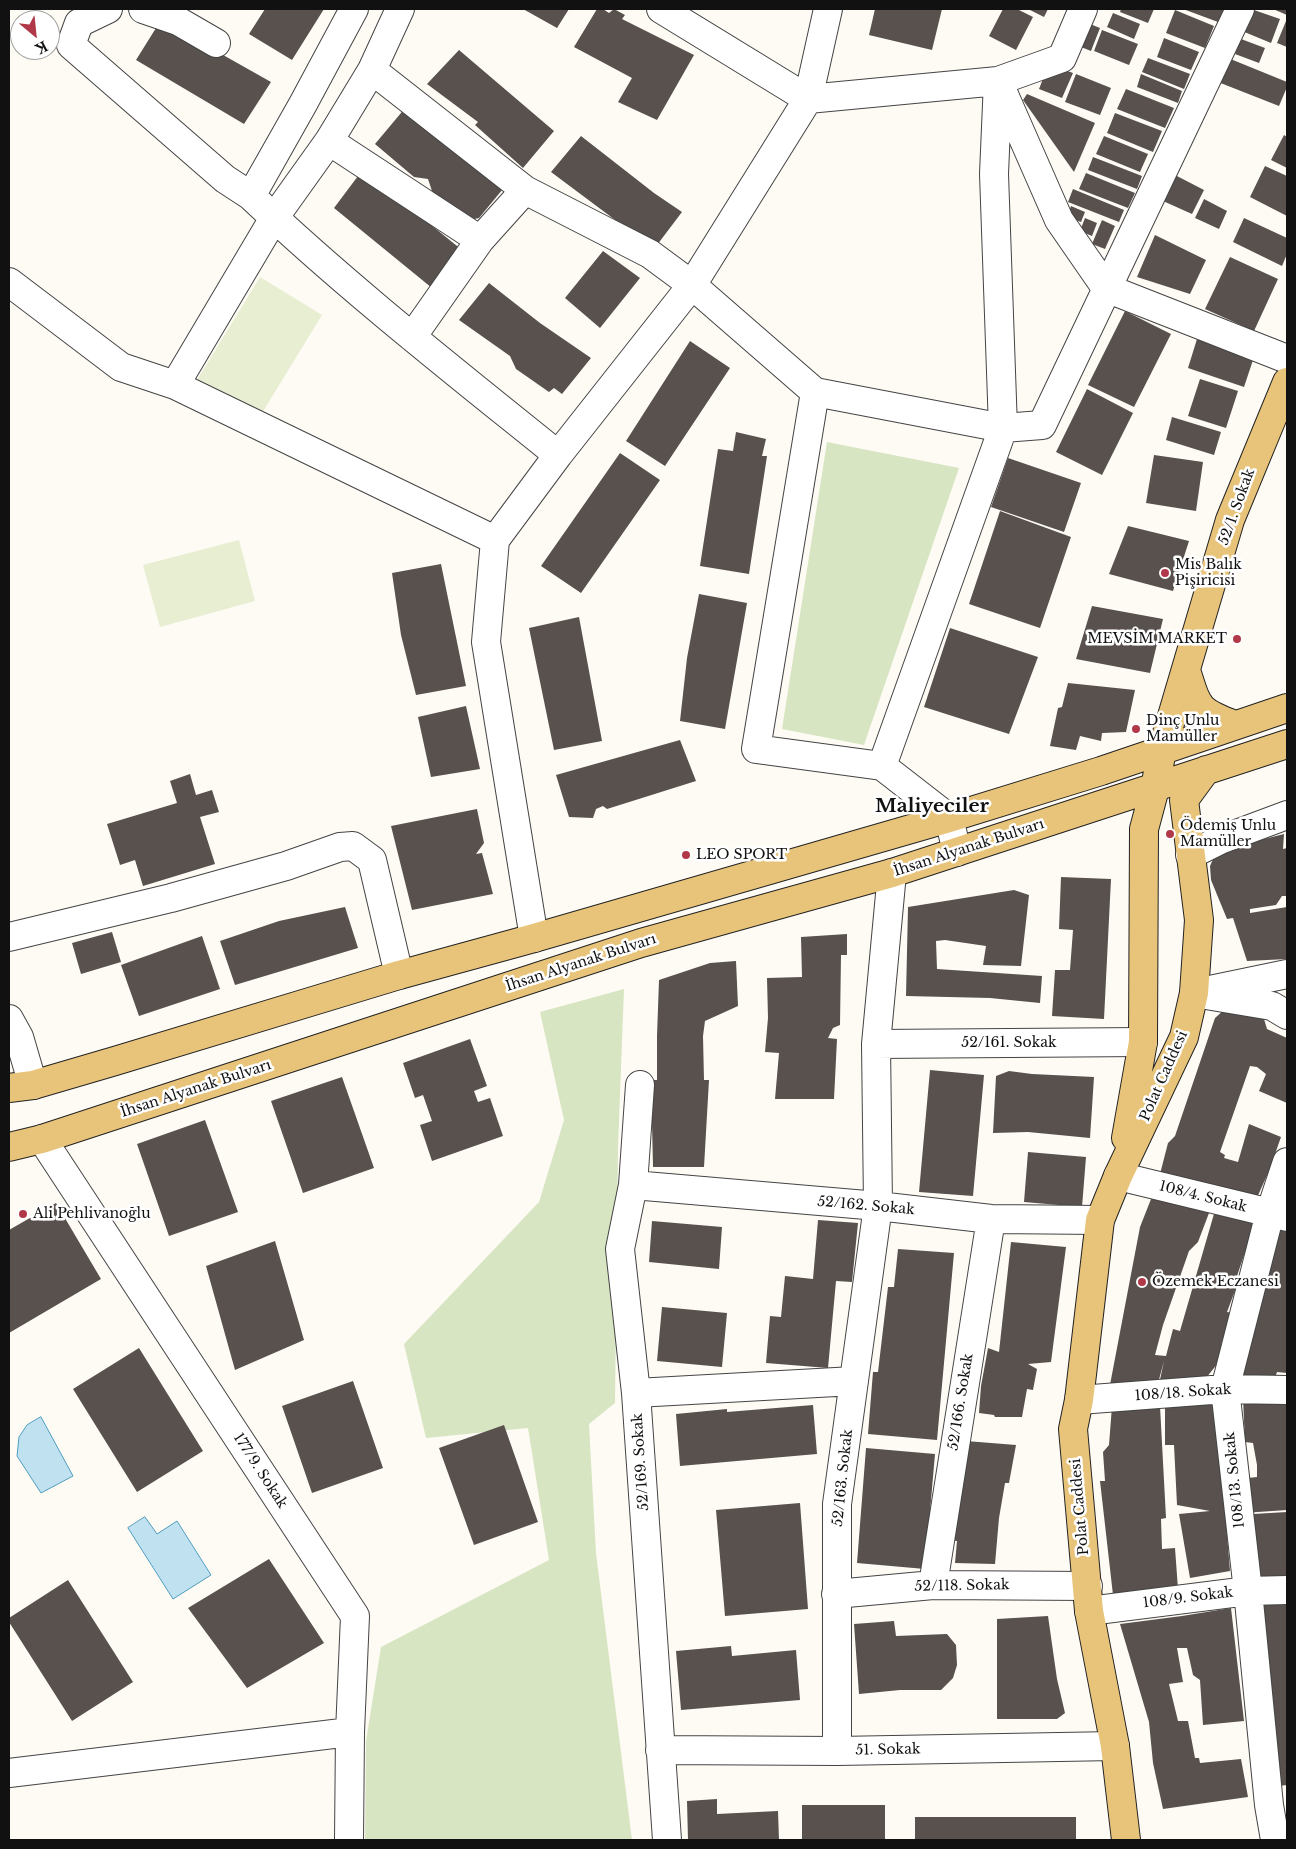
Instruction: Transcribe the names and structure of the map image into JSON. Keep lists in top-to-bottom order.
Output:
{
  "streets": {
    "main road": ["52/1. Sokak", "İhsan Alyanak Bulvarı", "Polat Caddesi"],
    "street": [
      "52/161. Sokak",
      "108/4. Sokak",
      "52/162. Sokak",
      "108/18. Sokak",
      "52/166. Sokak",
      "52/169. Sokak",
      "177/9. Sokak",
      "52/163. Sokak",
      "108/13. Sokak",
      "52/118. Sokak",
      "108/9. Sokak",
      "51. Sokak"
    ]
  },
  "crossings": [
    ["52/1. Sokak", "İhsan Alyanak Bulvarı"],
    ["52/1. Sokak", "Polat Caddesi"],
    ["İhsan Alyanak Bulvarı", "Polat Caddesi"],
    ["İhsan Alyanak Bulvarı", "177/9. Sokak"],
    ["52/161. Sokak", "Polat Caddesi"],
    ["Polat Caddesi", "108/4. Sokak"],
    ["Polat Caddesi", "52/162. Sokak"],
    ["Polat Caddesi", "108/18. Sokak"],
    ["Polat Caddesi", "52/118. Sokak"],
    ["Polat Caddesi", "108/9. Sokak"],
    ["Polat Caddesi", "51. Sokak"],
    ["108/4. Sokak", "108/13. Sokak"],
    ["52/162. Sokak", "52/166. Sokak"],
    ["52/162. Sokak", "52/169. Sokak"],
    ["52/162. Sokak", "52/163. Sokak"],
    ["108/18. Sokak", "108/13. Sokak"],
    ["52/166. Sokak", "52/118. Sokak"],
    ["52/169. Sokak", "51. Sokak"],
    ["52/163. Sokak", "52/118. Sokak"],
    ["52/163. Sokak", "51. Sokak"],
    ["108/13. Sokak", "108/9. Sokak"],
    ["52/118. Sokak", "108/9. Sokak"]
  ],
  "districts": ["Maliyeciler"],
  "places": [
    "Mis Balık Pişiricisi",
    "MEVSİM MARKET",
    "Dinç Unlu Mamüller",
    "Ödemiş Unlu Mamüller",
    "LEO SPORT",
    "Ali Pehlivanoğlu",
    "Özemek Eczanesi"
  ],
  "north": "bottom right"
}
